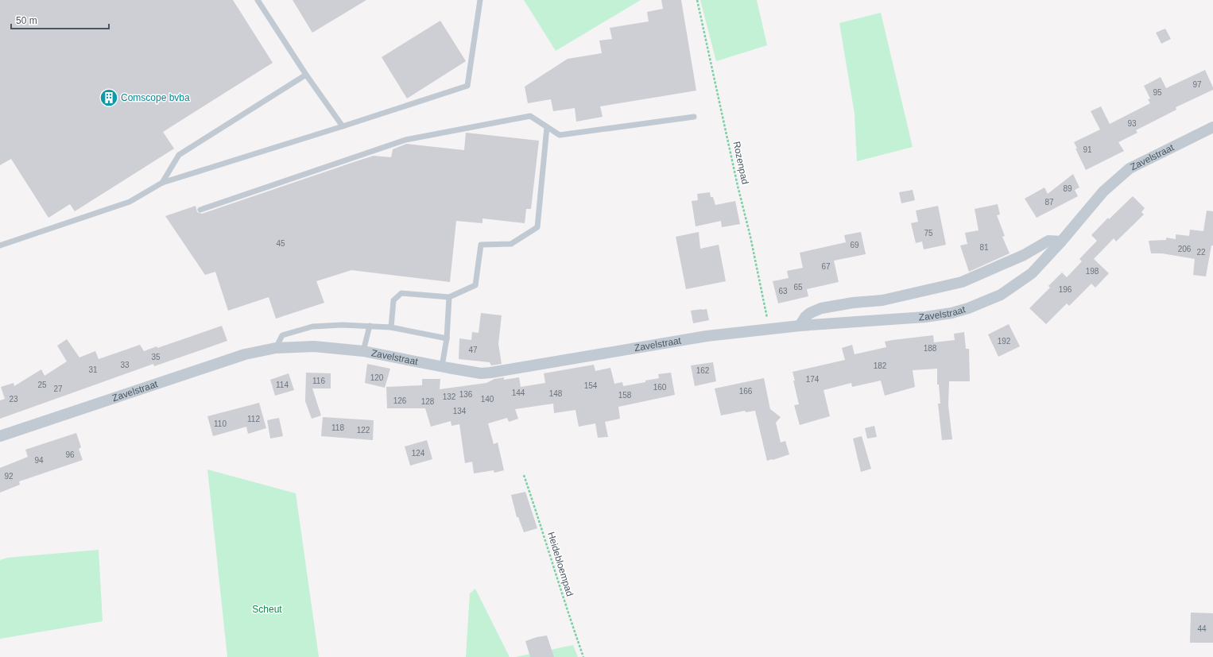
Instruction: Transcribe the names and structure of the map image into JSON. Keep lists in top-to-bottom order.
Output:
{
  "streets": {
    "street": ["Zavelstraat"],
    "path": ["Rozenpad", "Heidebloempad"]
  },
  "crossings": [
    ["Zavelstraat", "Rozenpad"]
  ],
  "parks": ["Scheut"],
  "places": {
    "building": ["Comscope bvba"]
  },
  "house_numbers": [
    "97",
    "95",
    "93",
    "91",
    "89",
    "87",
    "75",
    "45",
    "69",
    "81",
    "206",
    "22",
    "67",
    "198",
    "65",
    "196",
    "63",
    "192",
    "188",
    "47",
    "35",
    "33",
    "182",
    "31",
    "162",
    "120",
    "174",
    "116",
    "25",
    "114",
    "154",
    "160",
    "27",
    "166",
    "144",
    "148",
    "136",
    "158",
    "132",
    "23",
    "140",
    "126",
    "128",
    "134",
    "112",
    "110",
    "118",
    "122",
    "124",
    "96",
    "94",
    "92",
    "44"
  ],
  "scale_bar": "50 m"
}
